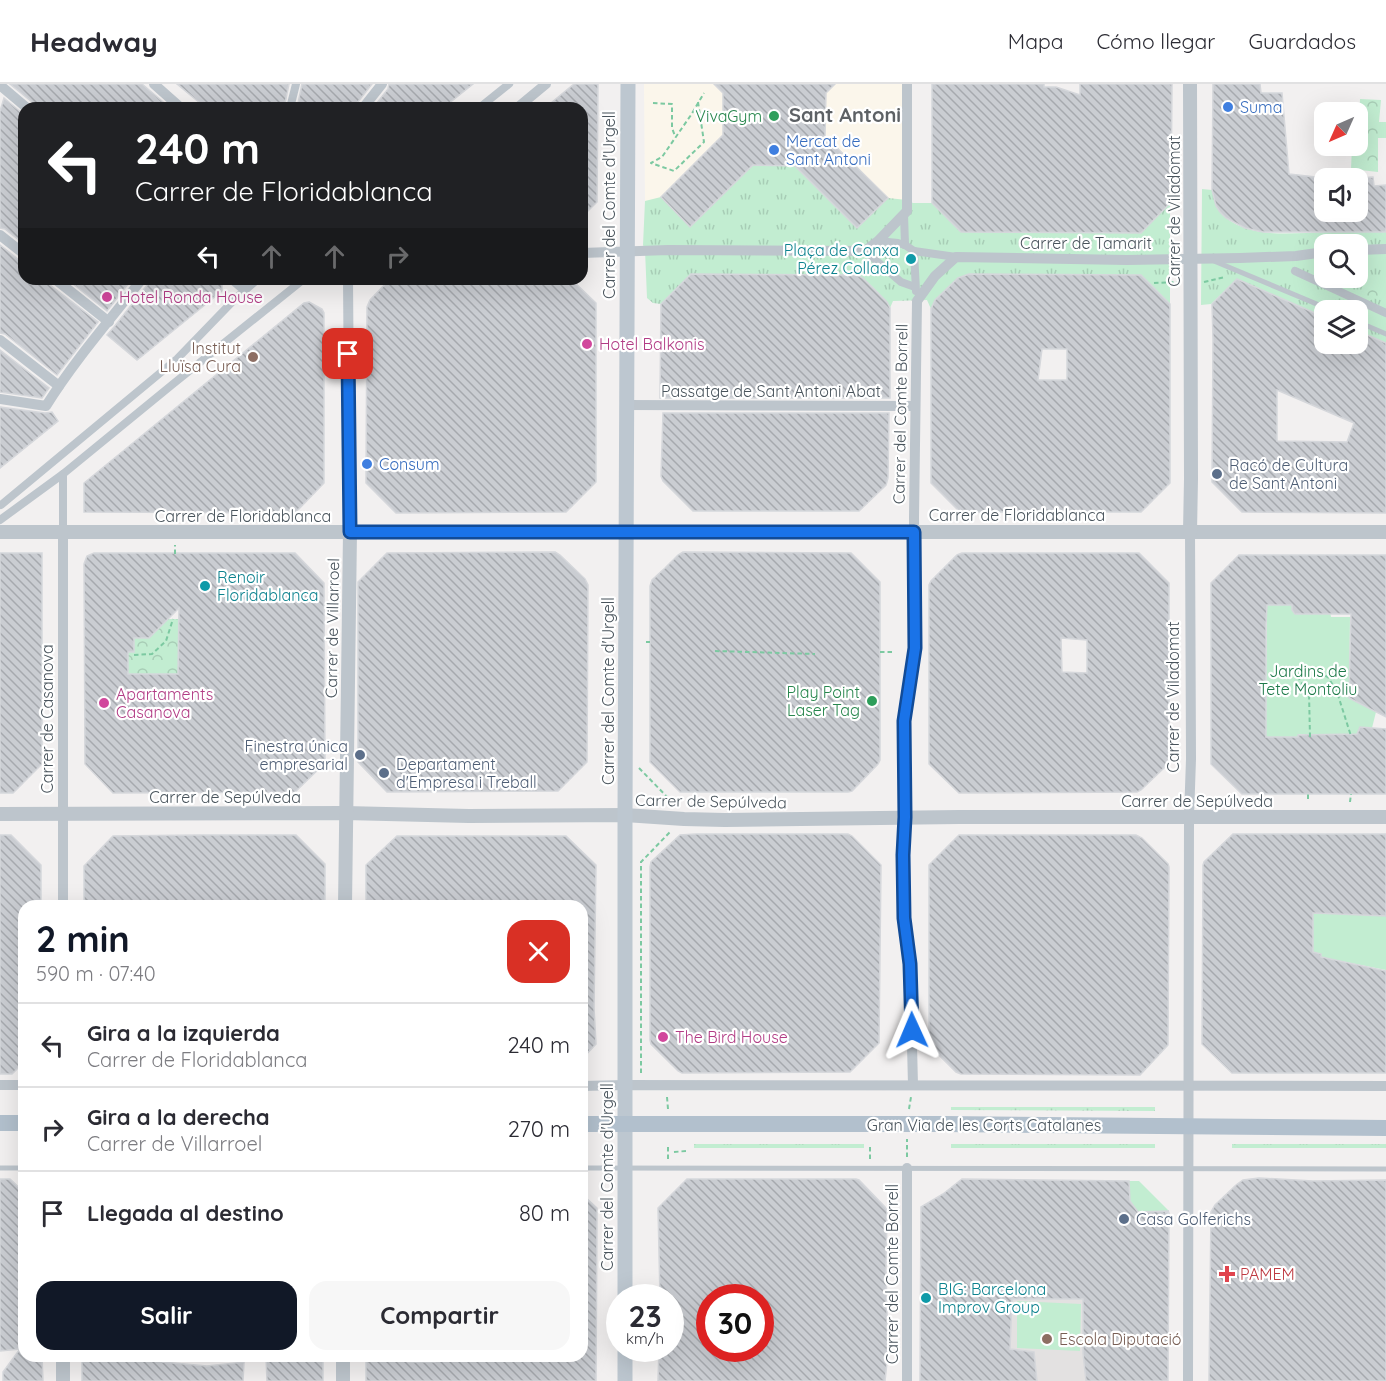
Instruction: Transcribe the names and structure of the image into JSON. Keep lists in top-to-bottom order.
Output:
{
  "streets": {
    "main road": ["Carrer del Comte d'Urgell", "Gran Via de les Corts Catalanes"],
    "street": [
      "Carrer de Viladomat",
      "Carrer de Tamarit",
      "Passatge de Sant Antoni Abat",
      "Carrer del Comte Borrell",
      "Carrer de Floridablanca",
      "Carrer de Villarroel",
      "Carrer de Casanova",
      "Carrer de Sepúlveda"
    ]
  },
  "crossings": [
    ["Carrer del Comte d'Urgell", "Passatge de Sant Antoni Abat"],
    ["Carrer del Comte d'Urgell", "Carrer de Floridablanca"],
    ["Carrer del Comte d'Urgell", "Carrer de Sepúlveda"],
    ["Carrer del Comte d'Urgell", "Gran Via de les Corts Catalanes"],
    ["Carrer de Viladomat", "Carrer de Tamarit"],
    ["Carrer de Viladomat", "Carrer de Floridablanca"],
    ["Carrer de Viladomat", "Carrer de Sepúlveda"],
    ["Carrer de Viladomat", "Gran Via de les Corts Catalanes"],
    ["Carrer de Tamarit", "Carrer del Comte Borrell"],
    ["Passatge de Sant Antoni Abat", "Carrer del Comte Borrell"],
    ["Carrer del Comte Borrell", "Carrer de Floridablanca"],
    ["Carrer del Comte Borrell", "Carrer de Sepúlveda"],
    ["Carrer de Floridablanca", "Carrer de Villarroel"],
    ["Carrer de Floridablanca", "Carrer de Casanova"],
    ["Carrer de Villarroel", "Carrer de Sepúlveda"],
    ["Carrer de Casanova", "Carrer de Sepúlveda"]
  ],
  "districts": ["Sant Antoni"],
  "parks": ["Jardins de Tete Montoliu"],
  "places": {
    "other": [
      "Suma",
      "VivaGym",
      "Mercat de Sant Antoni",
      "Plaça de Conxa Pérez Collado",
      "Hotel Ronda House",
      "Hotel Balkonis",
      "Institut Lluïsa Cura",
      "Consum",
      "Racó de Cultura de Sant Antoni",
      "Renoir Floridablanca",
      "Play Point Laser Tag",
      "Apartaments Casanova",
      "Finestra única empresarial",
      "Departament d'Empresa i Treball",
      "The Bird House",
      "Casa Golferichs",
      "BIG: Barcelona Improv Group",
      "Escola Diputació"
    ],
    "health": ["PAMEM"]
  },
  "north": "bottom left",
  "page": {
    "header": "Headway",
    "nav": ["Mapa", "Cómo llegar", "Guardados"],
    "turn": ["240 m", "Carrer de Floridablanca"],
    "heading": ["2 min", "590 m · 07:40"],
    "list": [
      {
        "name": "Gira a la izquierda",
        "note": "Carrer de Floridablanca",
        "value": "240 m"
      },
      {
        "name": "Gira a la derecha",
        "note": "Carrer de Villarroel",
        "value": "270 m"
      },
      {
        "name": "Llegada al destino",
        "value": "80 m"
      }
    ],
    "buttons": ["Salir", "Compartir"],
    "speed": "23 km/h",
    "limit": "30"
  }
}
